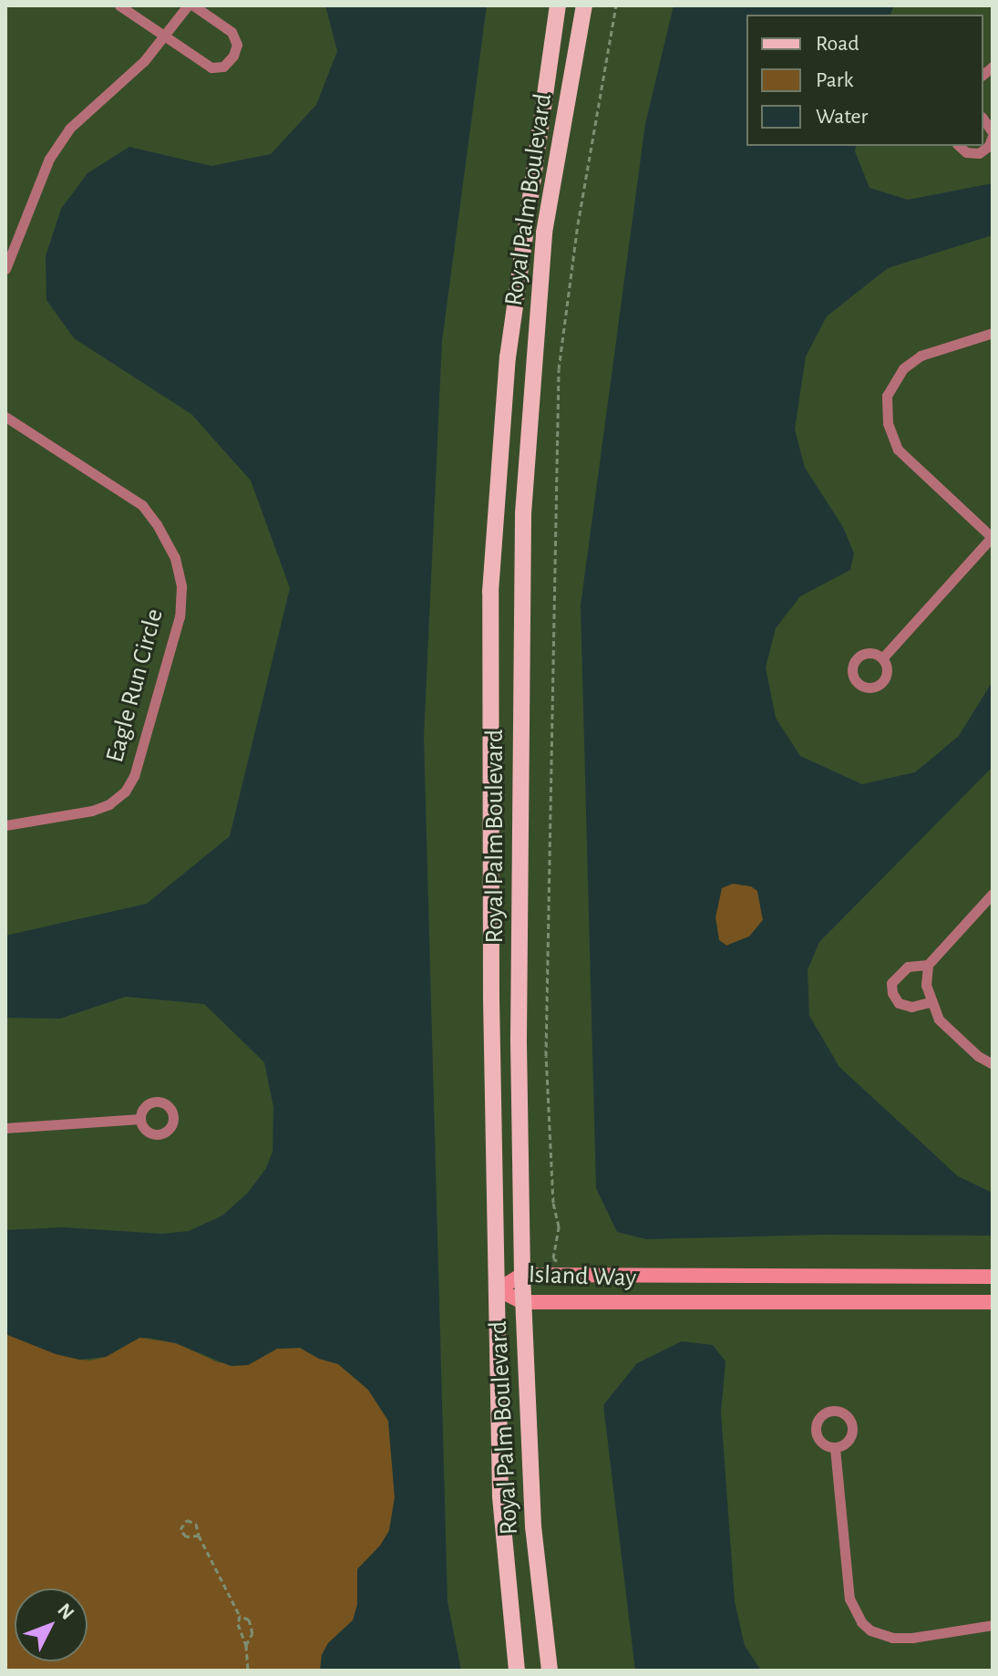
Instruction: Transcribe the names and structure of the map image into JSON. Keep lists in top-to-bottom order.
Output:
{
  "streets": {
    "main road": ["Royal Palm Boulevard"],
    "street": ["Eagle Run Circle", "Island Way"]
  },
  "crossings": [
    ["Royal Palm Boulevard", "Island Way"]
  ],
  "legend": ["Road", "Park", "Water"],
  "north": "top right"
}
